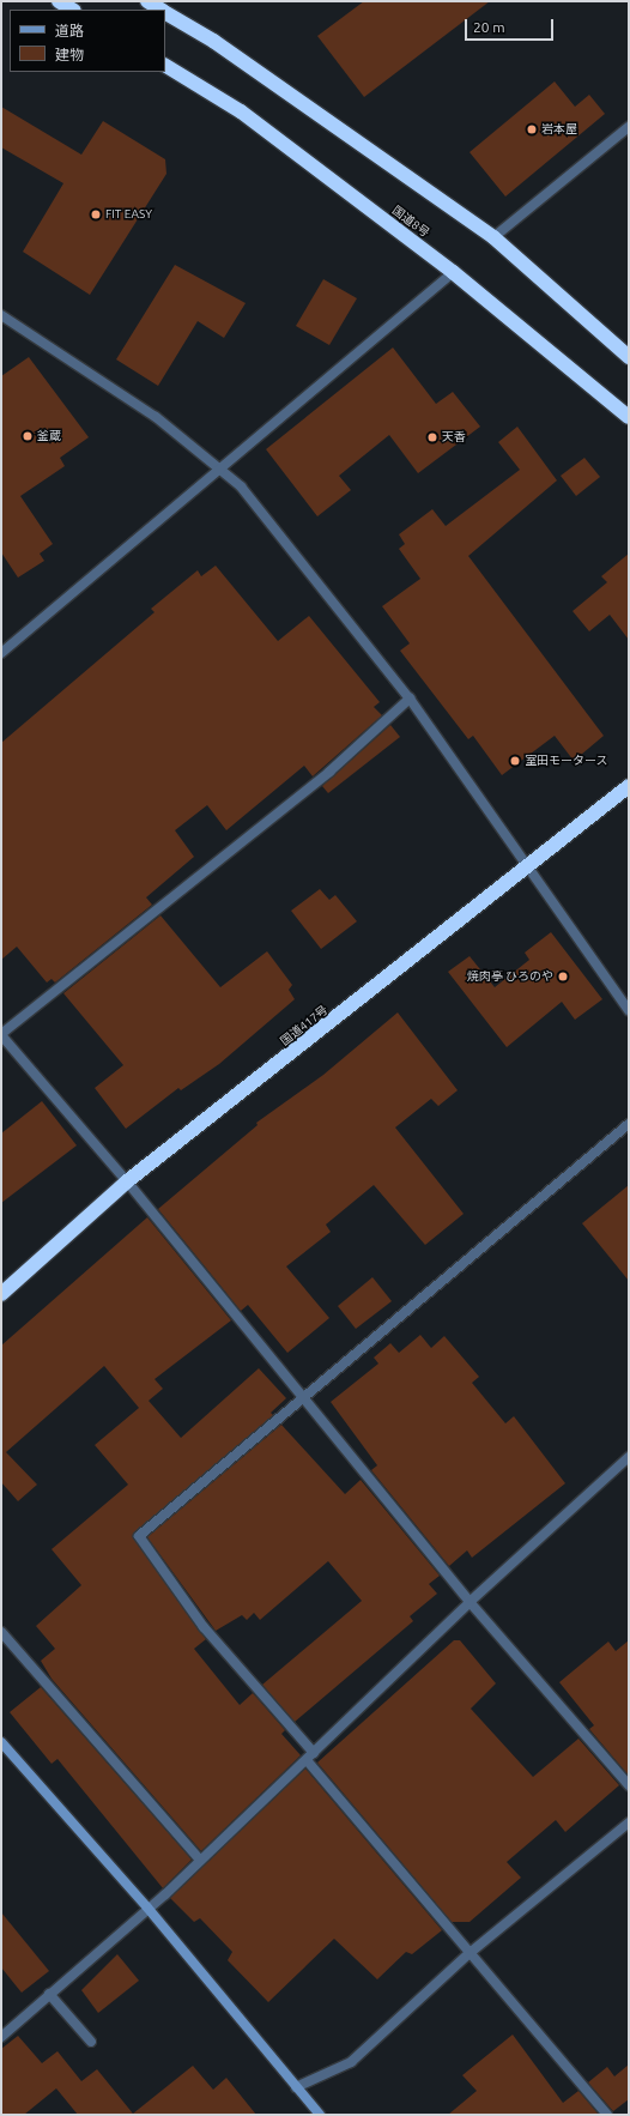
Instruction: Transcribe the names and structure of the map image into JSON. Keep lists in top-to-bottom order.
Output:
{
  "streets": {
    "highway": ["国道8号", "国道417号"]
  },
  "places": [
    "岩本屋",
    "FIT EASY",
    "釜蔵",
    "天香",
    "室田モータース",
    "焼肉亭 ひろのや"
  ],
  "legend": ["道路", "建物"],
  "scale_bar": "20 m"
}
